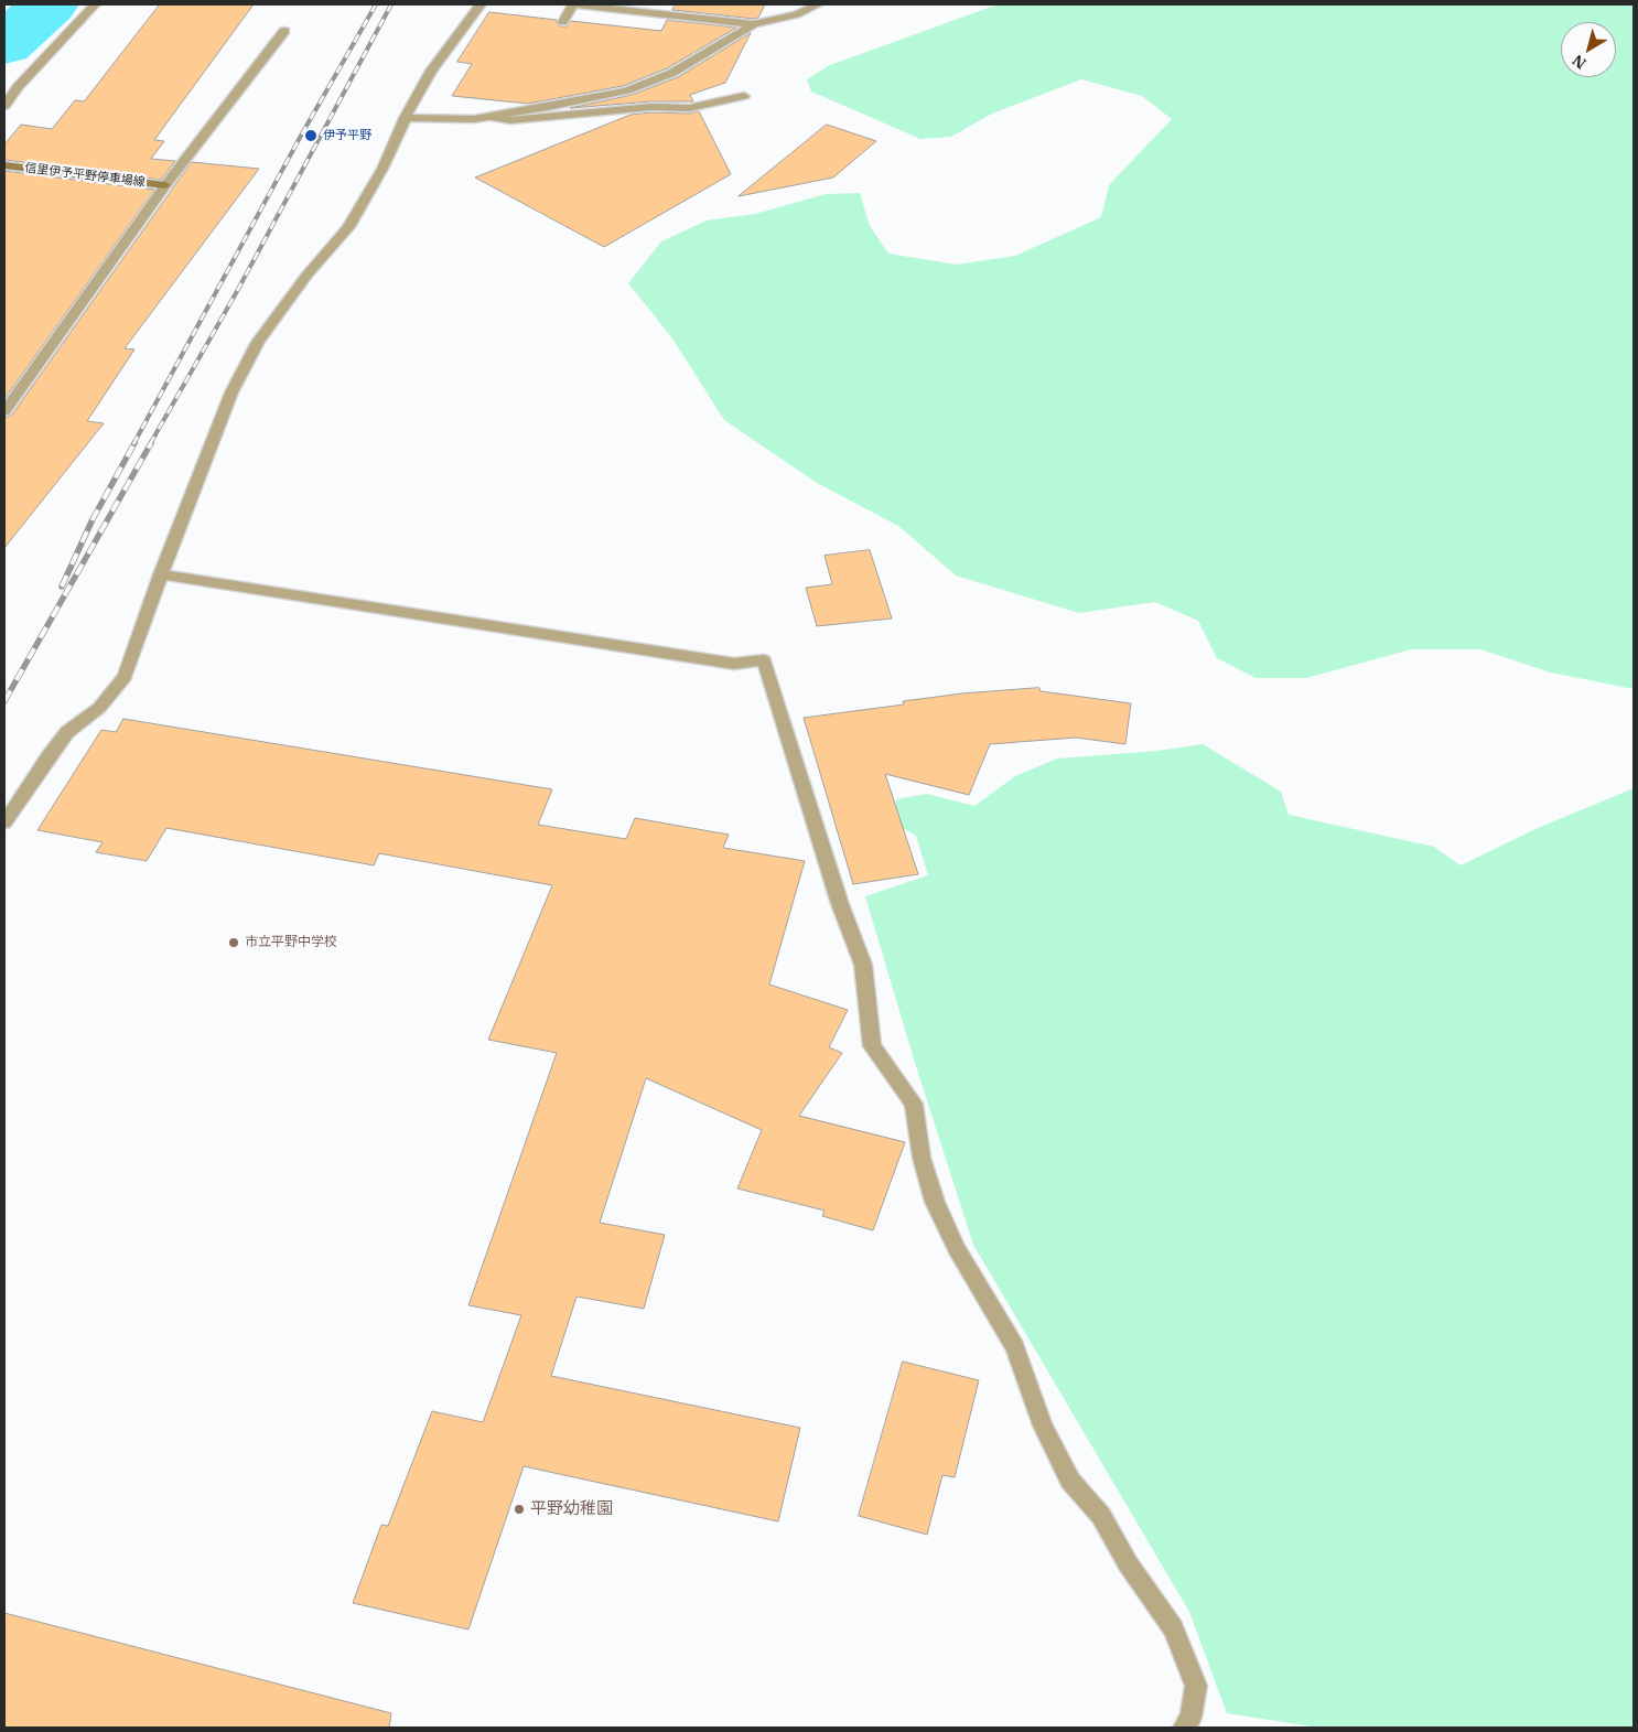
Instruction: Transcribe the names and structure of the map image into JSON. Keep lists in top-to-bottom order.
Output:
{
  "streets": {
    "main road": ["信里伊予平野停車場線"]
  },
  "places": ["伊予平野", "市立平野中学校", "平野幼稚園"],
  "north": "bottom left"
}
